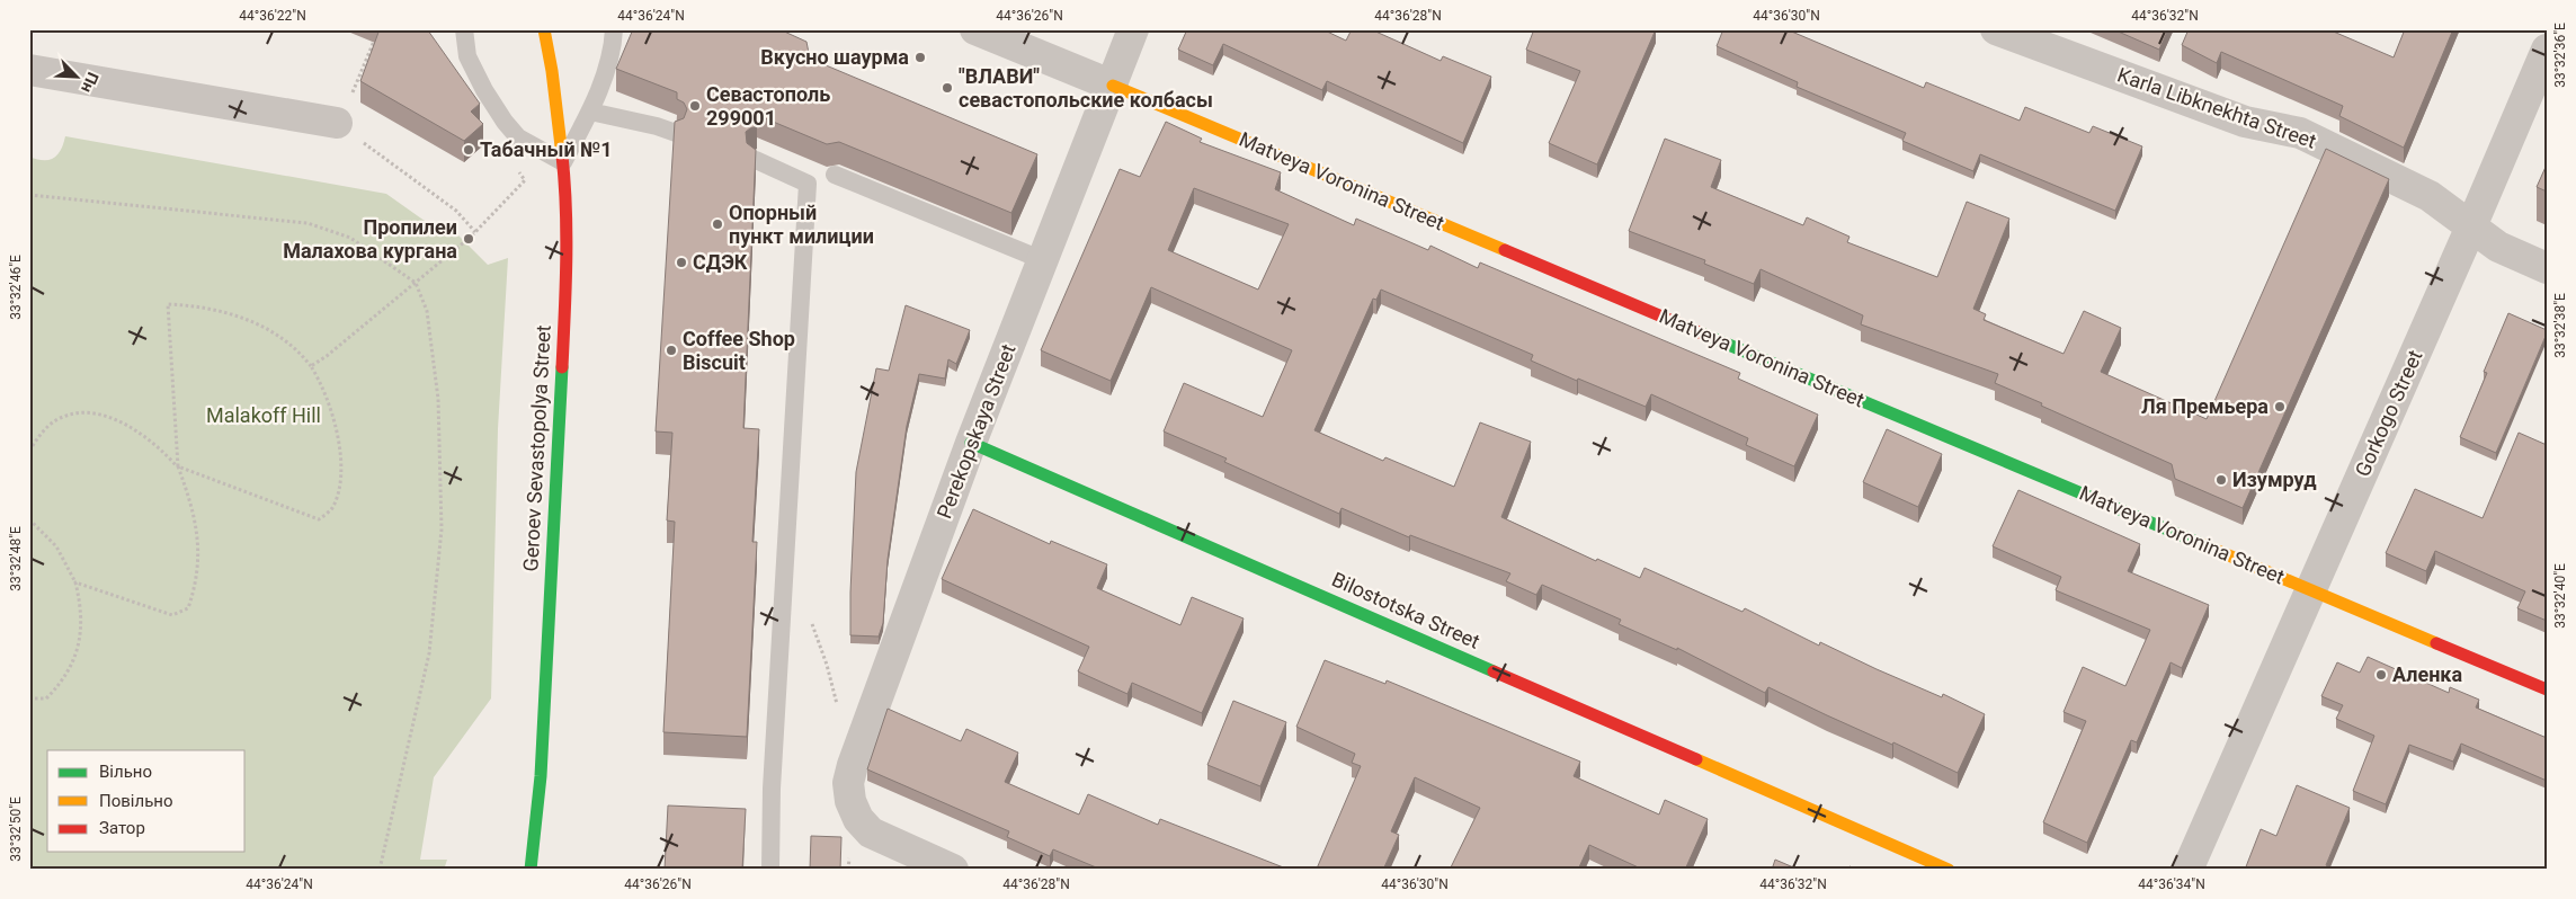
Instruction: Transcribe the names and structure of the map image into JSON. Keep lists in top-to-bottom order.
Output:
{
  "streets": {
    "street": [
      "Karla Libknekhta Street",
      "Matveya Voronina Street",
      "Gorkogo Street",
      "Perekopskaya Street",
      "Geroev Sevastopolya Street",
      "Bilostotska Street"
    ]
  },
  "crossings": [
    ["Karla Libknekhta Street", "Gorkogo Street"],
    ["Matveya Voronina Street", "Gorkogo Street"],
    ["Matveya Voronina Street", "Perekopskaya Street"],
    ["Perekopskaya Street", "Bilostotska Street"]
  ],
  "parks": ["Malakoff Hill"],
  "places": [
    "Вкусно шаурма",
    "\"ВЛАВИ\" севастопольские колбасы",
    "Севастополь 299001",
    "Табачный №1",
    "Опорный пункт милиции",
    "Пропилеи Малахова кургана",
    "СДЭК",
    "Coffee Shop Biscuit",
    "Ля Премьера",
    "Изумруд",
    "Аленка"
  ],
  "legend": ["Вільно", "Повільно", "Затор"],
  "north": "bottom right",
  "coordinates": [
    "44°36'22\"N",
    "44°36'24\"N",
    "44°36'26\"N",
    "44°36'28\"N",
    "44°36'30\"N",
    "44°36'32\"N",
    "33°32'36\"E",
    "33°32'46\"E",
    "33°32'38\"E",
    "33°32'48\"E",
    "33°32'40\"E",
    "33°32'50\"E",
    "44°36'34\"N"
  ]
}
